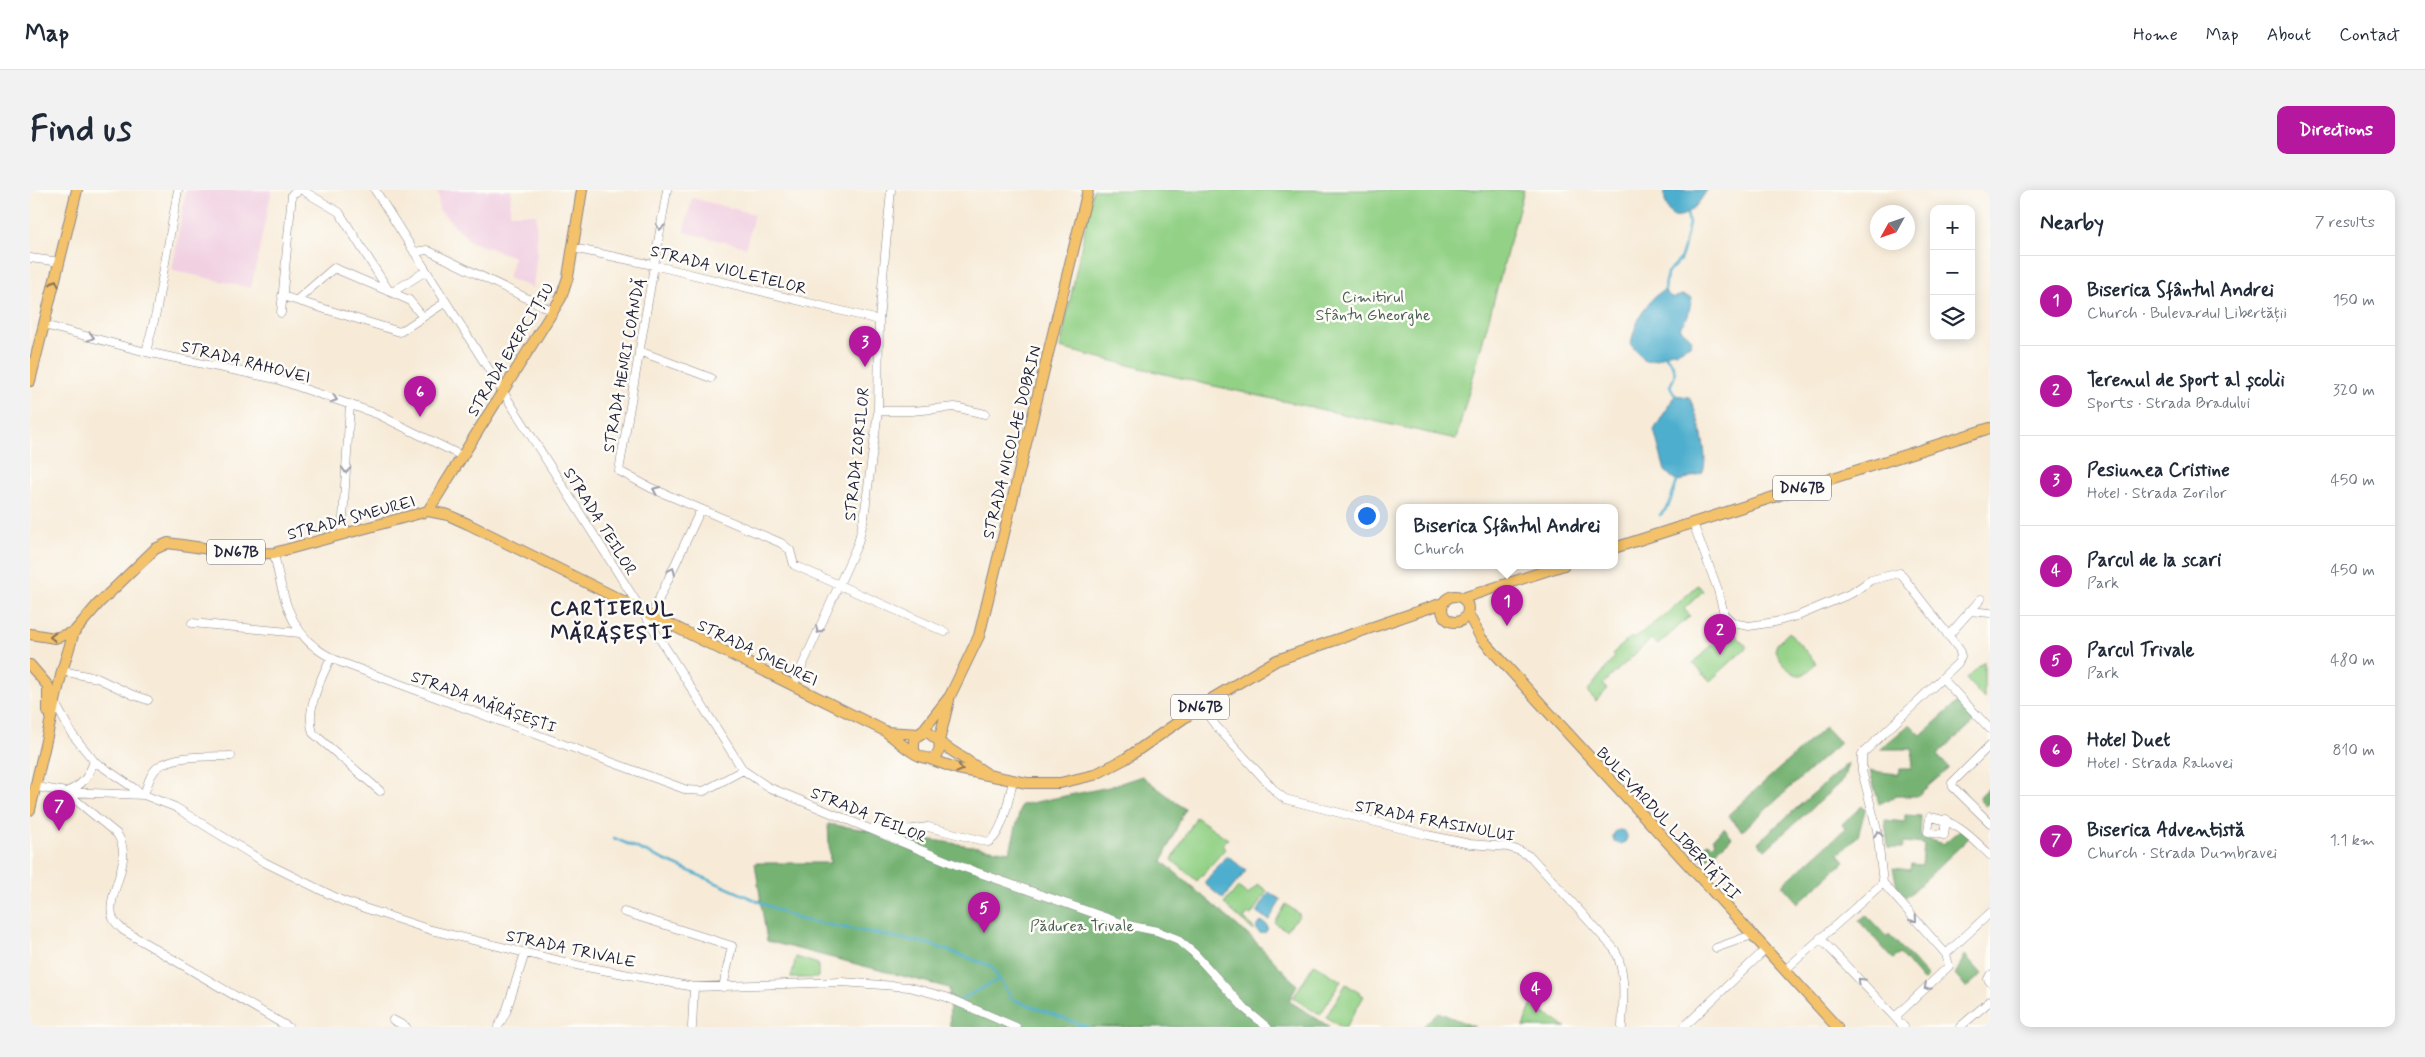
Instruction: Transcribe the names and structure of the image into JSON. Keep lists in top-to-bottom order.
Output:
{
  "streets": {
    "main road": [
      "STRADA EXERCIȚIU",
      "STRADA NICOLAE DOBRIN",
      "DN67B",
      "STRADA SMEUREI",
      "BULEVARDUL LIBERTĂȚII"
    ],
    "street": [
      "STRADA VIOLETELOR",
      "STRADA RAHOVEI",
      "STRADA HENRI COANDĂ",
      "STRADA ZORILOR",
      "STRADA TEILOR",
      "STRADA MĂRĂȘEȘTI",
      "STRADA FRASINULUI",
      "STRADA TRIVALE"
    ]
  },
  "crossings": [
    ["STRADA VIOLETELOR", "STRADA EXERCIȚIU"],
    ["STRADA VIOLETELOR", "STRADA HENRI COANDĂ"],
    ["STRADA VIOLETELOR", "STRADA ZORILOR"],
    ["STRADA EXERCIȚIU", "STRADA RAHOVEI"],
    ["STRADA EXERCIȚIU", "STRADA SMEUREI"],
    ["STRADA EXERCIȚIU", "STRADA TEILOR"],
    ["STRADA HENRI COANDĂ", "STRADA ZORILOR"],
    ["STRADA NICOLAE DOBRIN", "STRADA SMEUREI"],
    ["STRADA ZORILOR", "STRADA SMEUREI"],
    ["DN67B", "STRADA FRASINULUI"],
    ["STRADA SMEUREI", "STRADA TEILOR"],
    ["STRADA SMEUREI", "STRADA MĂRĂȘEȘTI"],
    ["STRADA SMEUREI", "STRADA TRIVALE"],
    ["STRADA TEILOR", "STRADA MĂRĂȘEȘTI"]
  ],
  "one_way": ["STRADA RAHOVEI"],
  "districts": ["CARTIERUL MĂRĂȘEȘTI"],
  "parks": ["Cimitirul Sfântu Gheorghe", "Pădurea Trivale"],
  "north": "bottom left",
  "page": {
    "header": "Map",
    "nav": [
      "Home",
      "Map",
      "About",
      "Contact"
    ],
    "buttons": "Directions",
    "title": "Find us",
    "heading": ["Nearby", "7 results"],
    "map_buttons": ["+", "−"],
    "list": [
      {
        "mark": "1",
        "name": "Biserica Sfântul Andrei",
        "note": "Church · Bulevardul Libertății",
        "value": "150 m"
      },
      {
        "mark": "2",
        "name": "Terenul de sport al școlii",
        "note": "Sports · Strada Bradului",
        "value": "320 m"
      },
      {
        "mark": "3",
        "name": "Pesiunea Cristine",
        "note": "Hotel · Strada Zorilor",
        "value": "450 m"
      },
      {
        "mark": "4",
        "name": "Parcul de la scari",
        "note": "Park",
        "value": "450 m"
      },
      {
        "mark": "5",
        "name": "Parcul Trivale",
        "note": "Park",
        "value": "480 m"
      },
      {
        "mark": "6",
        "name": "Hotel Duet",
        "note": "Hotel · Strada Rahovei",
        "value": "810 m"
      },
      {
        "mark": "7",
        "name": "Biserica Adventistă",
        "note": "Church · Strada Dumbravei",
        "value": "1.1 km"
      }
    ],
    "pins": [
      "3",
      "6",
      "1",
      "2",
      "7",
      "5",
      "4"
    ],
    "popup": ["Biserica Sfântul Andrei", "Church"]
  }
}
